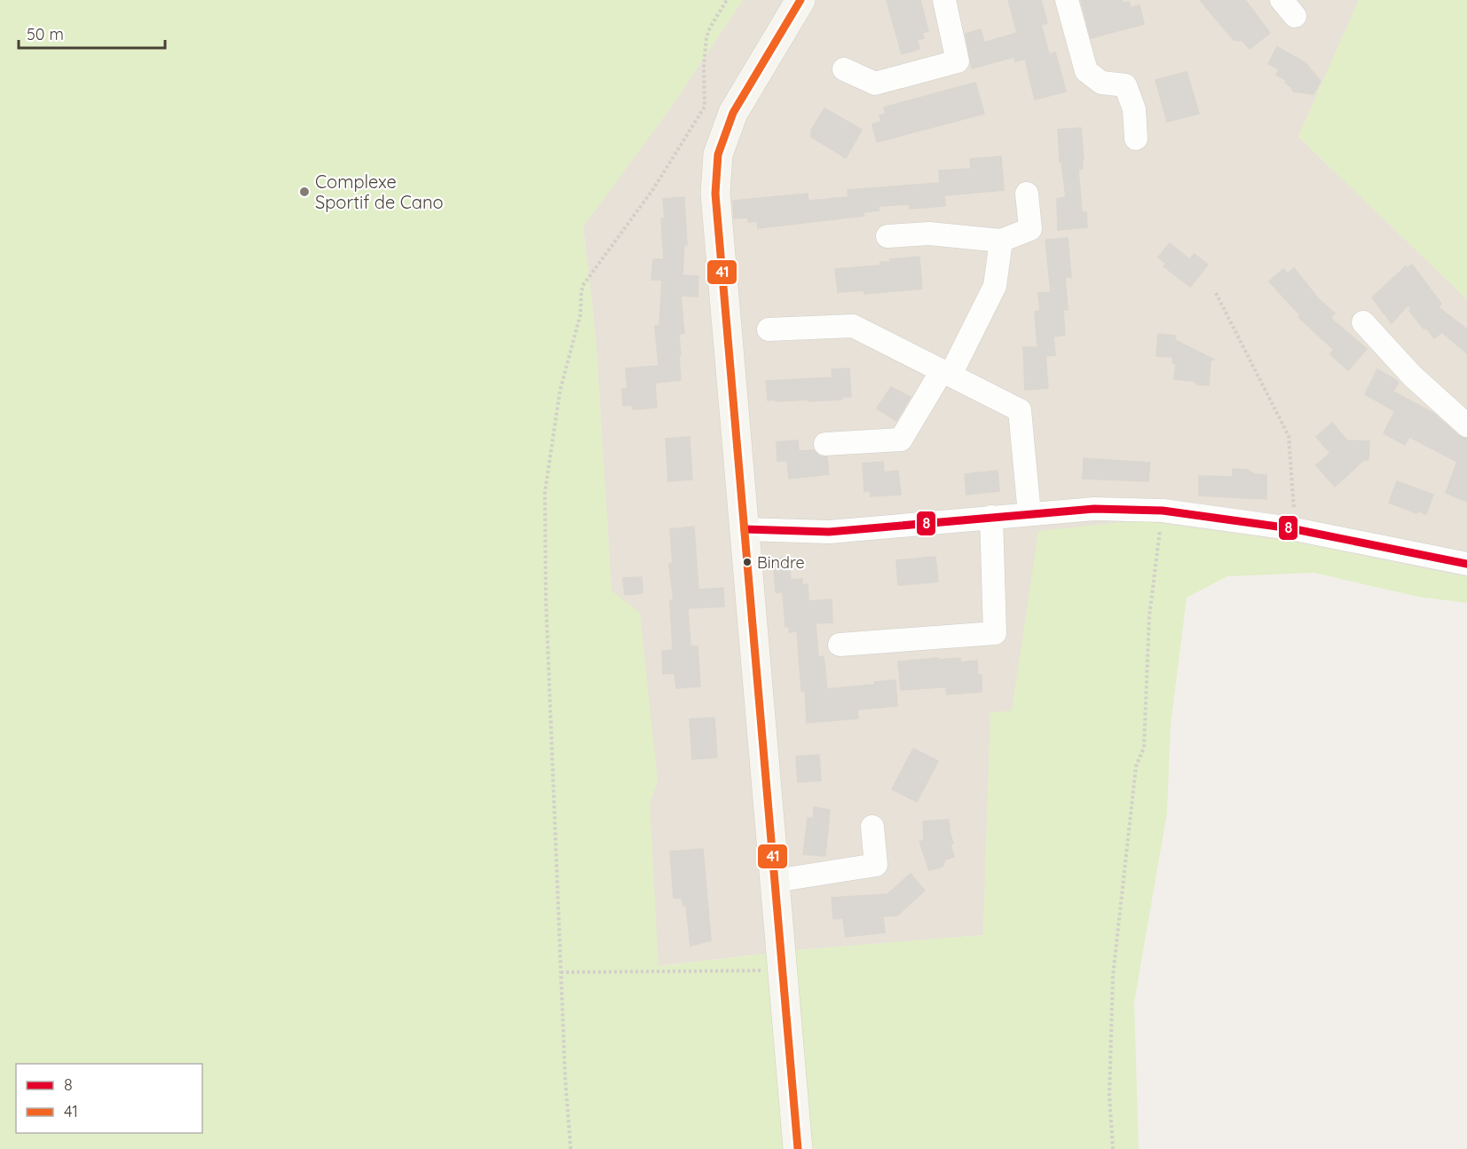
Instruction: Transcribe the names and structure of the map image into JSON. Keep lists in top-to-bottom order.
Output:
{
  "places": ["Complexe Sportif de Cano", "Bindre"],
  "lines": ["transit line 41", "transit line 8"],
  "legend": ["8", "41"],
  "scale_bar": "50 m"
}
